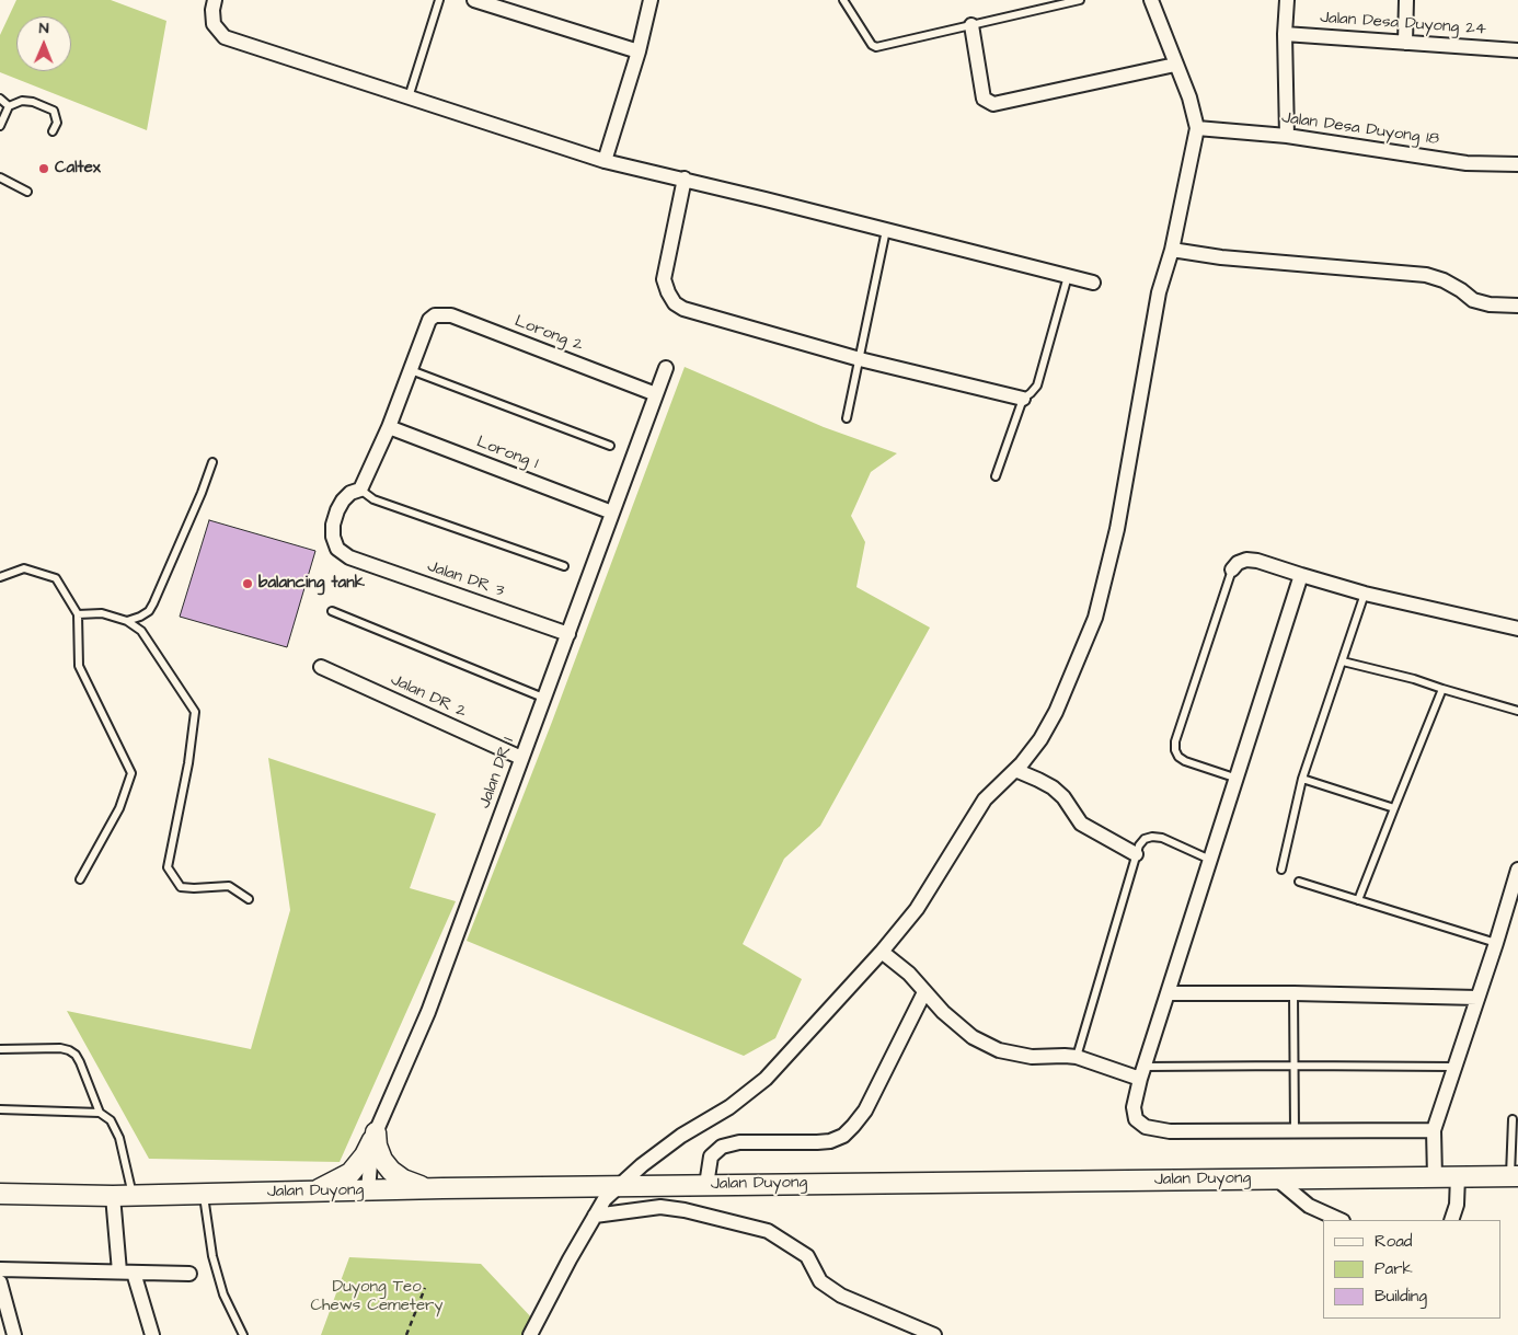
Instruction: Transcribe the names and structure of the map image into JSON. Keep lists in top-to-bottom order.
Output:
{
  "streets": {
    "main road": ["Jalan Duyong"],
    "street": [
      "Jalan Desa Duyong 24",
      "Jalan Desa Duyong 18",
      "Lorong 2",
      "Lorong 1",
      "Jalan DR 3",
      "Jalan DR 2",
      "Jalan DR 1"
    ]
  },
  "crossings": [
    ["Lorong 2", "Jalan DR 1"],
    ["Lorong 1", "Jalan DR 1"],
    ["Jalan DR 3", "Jalan DR 1"],
    ["Jalan DR 2", "Jalan DR 1"],
    ["Jalan DR 1", "Jalan Duyong"]
  ],
  "parks": ["Duyong Teo Chews Cemetery"],
  "places": ["Caltex", "balancing tank"],
  "legend": ["Road", "Park", "Building"],
  "north": "top"
}
